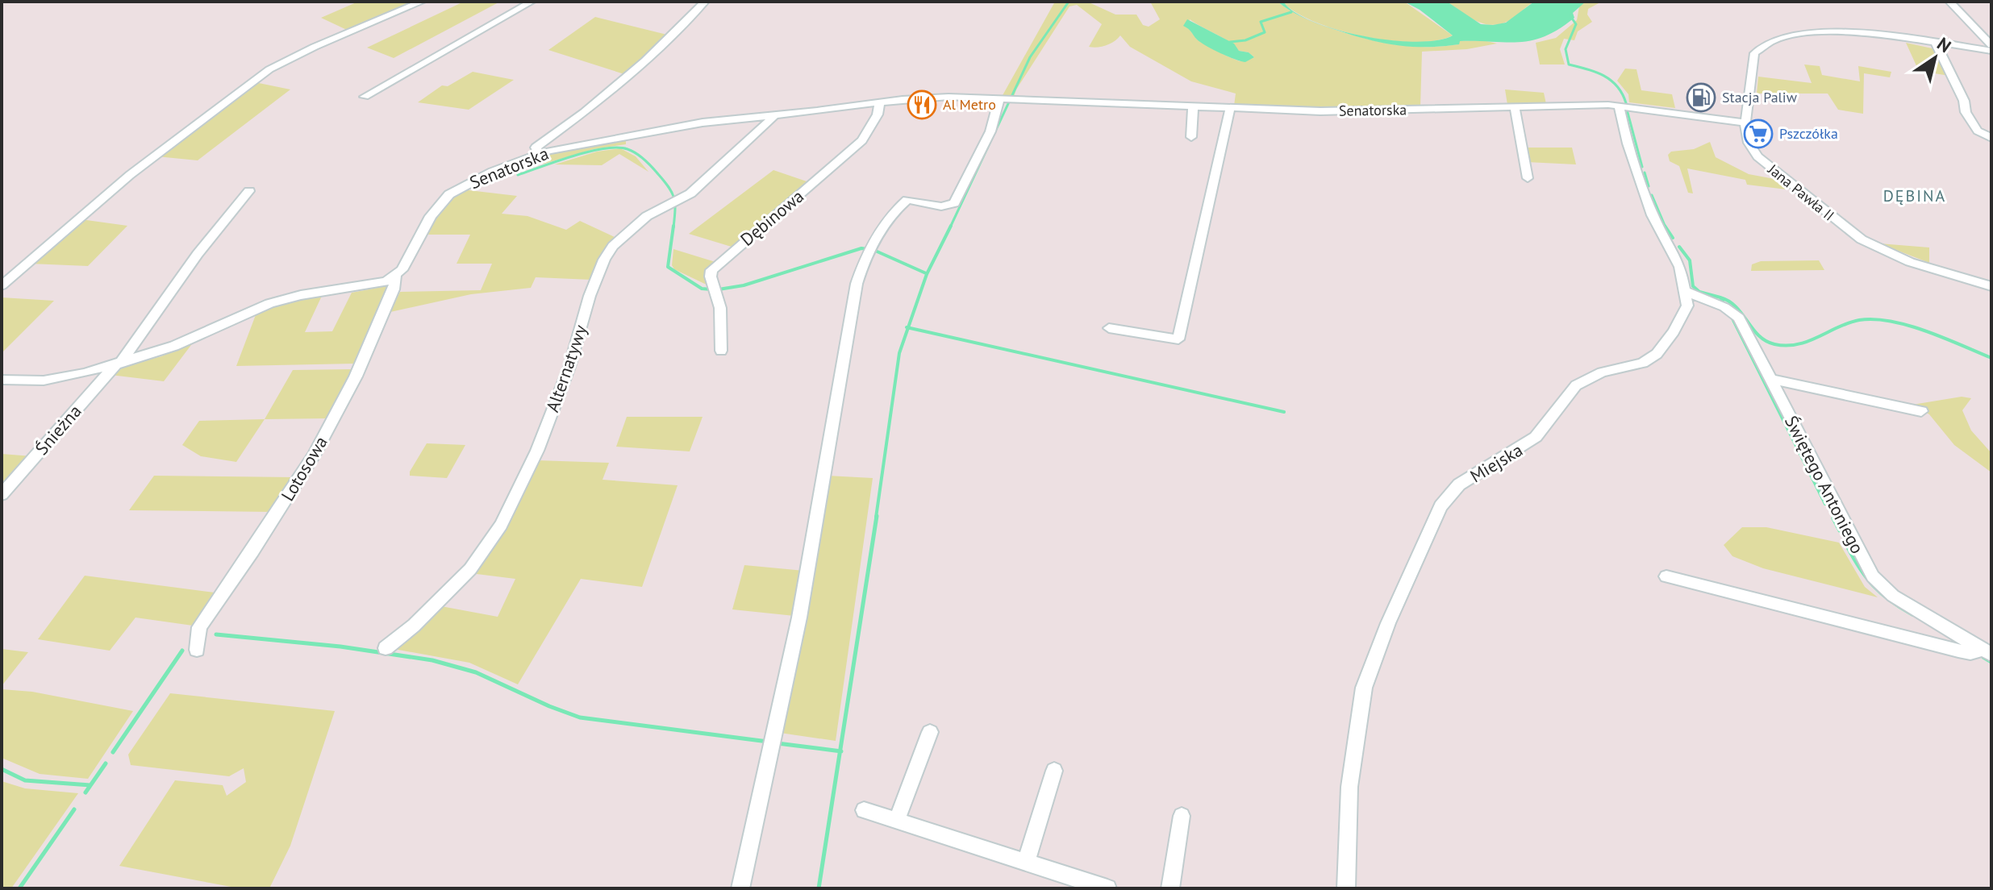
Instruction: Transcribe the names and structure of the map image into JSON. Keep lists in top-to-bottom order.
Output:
{
  "streets": {
    "street": [
      "Senatorska",
      "Jana Pawła II",
      "Dębinowa",
      "Alternatywy",
      "Śnieżna",
      "Miejska",
      "Lotosowa",
      "Świętego Antoniego"
    ]
  },
  "crossings": [
    ["Senatorska", "Jana Pawła II"],
    ["Senatorska", "Dębinowa"],
    ["Senatorska", "Alternatywy"],
    ["Senatorska", "Lotosowa"],
    ["Miejska", "Świętego Antoniego"]
  ],
  "districts": ["DĘBINA"],
  "places": {
    "fuel station": ["Stacja Paliw"],
    "restaurant": ["Al Metro"],
    "supermarket": ["Pszczółka"]
  },
  "north": "top right"
}
